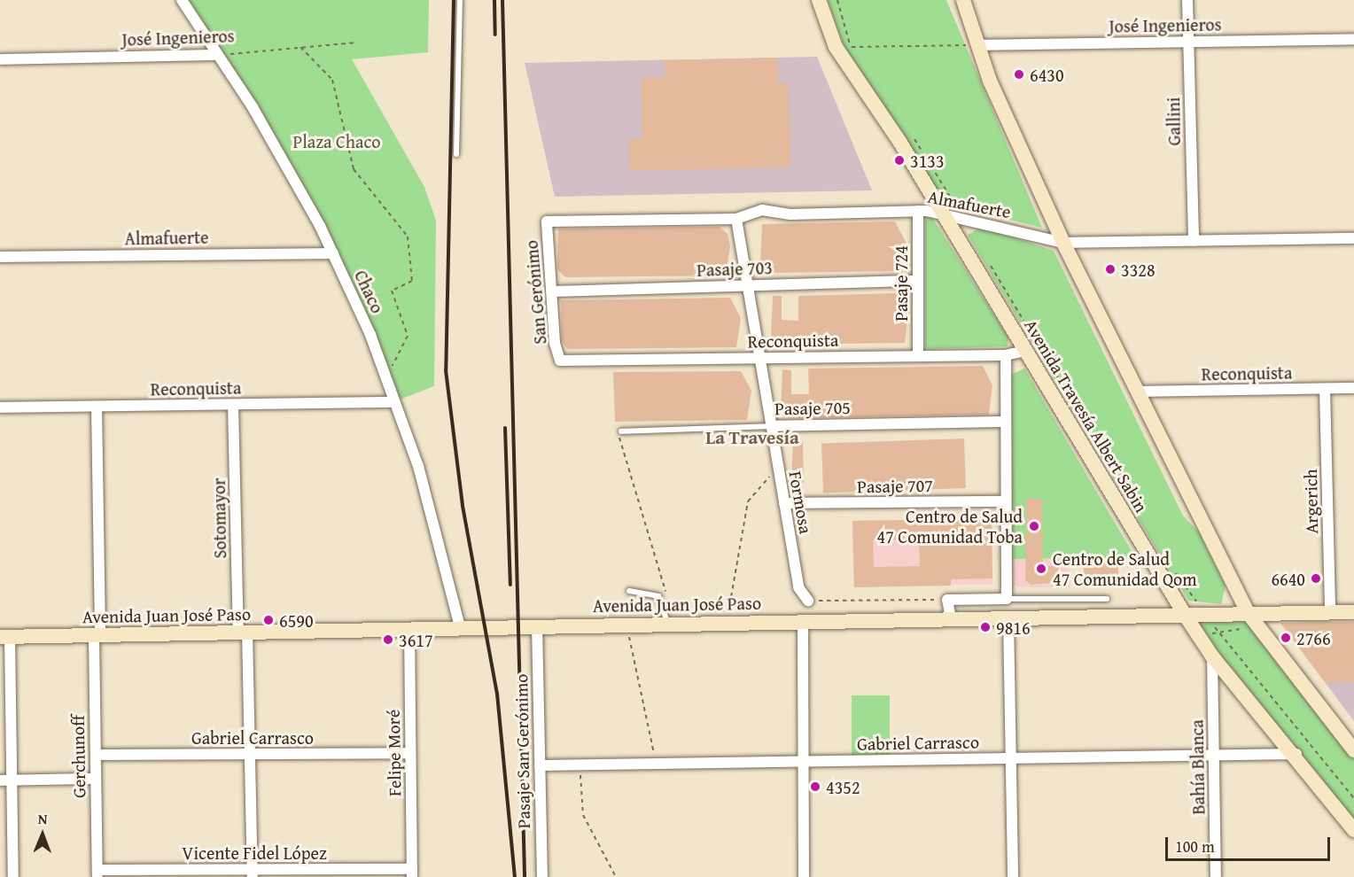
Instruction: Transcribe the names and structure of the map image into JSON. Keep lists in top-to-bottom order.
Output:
{
  "streets": {
    "main road": ["Avenida Travesía Albert Sabin", "Avenida Juan José Paso"],
    "street": [
      "José Ingenieros",
      "Gallini",
      "Almafuerte",
      "Pasaje 703",
      "Pasaje 724",
      "Chaco",
      "San Gerónimo",
      "Reconquista",
      "Pasaje 705",
      "Pasaje 707",
      "Argerich",
      "Formosa",
      "Sotomayor",
      "Gabriel Carrasco",
      "Pasaje San Gerónimo",
      "Felipe Moré",
      "Gerchunoff",
      "Bahía Blanca",
      "Vicente Fidel López"
    ]
  },
  "crossings": [
    ["José Ingenieros", "Gallini"],
    ["José Ingenieros", "Chaco"],
    ["Gallini", "Almafuerte"],
    ["Almafuerte", "Pasaje 724"],
    ["Almafuerte", "Chaco"],
    ["Almafuerte", "San Gerónimo"],
    ["Almafuerte", "Avenida Travesía Albert Sabin"],
    ["Almafuerte", "Formosa"],
    ["Pasaje 703", "Pasaje 724"],
    ["Pasaje 703", "San Gerónimo"],
    ["Pasaje 703", "Formosa"],
    ["Pasaje 724", "Reconquista"],
    ["Chaco", "Reconquista"],
    ["Chaco", "Avenida Juan José Paso"],
    ["San Gerónimo", "Reconquista"],
    ["Reconquista", "Avenida Travesía Albert Sabin"],
    ["Reconquista", "Argerich"],
    ["Reconquista", "Formosa"],
    ["Reconquista", "Sotomayor"],
    ["Reconquista", "Gerchunoff"],
    ["Pasaje 705", "Formosa"],
    ["Avenida Travesía Albert Sabin", "Avenida Juan José Paso"],
    ["Avenida Travesía Albert Sabin", "Gabriel Carrasco"],
    ["Avenida Travesía Albert Sabin", "Bahía Blanca"],
    ["Pasaje 707", "Formosa"],
    ["Argerich", "Avenida Juan José Paso"],
    ["Sotomayor", "Avenida Juan José Paso"],
    ["Sotomayor", "Gabriel Carrasco"],
    ["Sotomayor", "Vicente Fidel López"],
    ["Avenida Juan José Paso", "Pasaje San Gerónimo"],
    ["Avenida Juan José Paso", "Felipe Moré"],
    ["Avenida Juan José Paso", "Gerchunoff"],
    ["Gabriel Carrasco", "Pasaje San Gerónimo"],
    ["Gabriel Carrasco", "Felipe Moré"],
    ["Gabriel Carrasco", "Gerchunoff"],
    ["Gabriel Carrasco", "Bahía Blanca"],
    ["Felipe Moré", "Vicente Fidel López"],
    ["Gerchunoff", "Vicente Fidel López"]
  ],
  "districts": ["La Travesía"],
  "parks": ["Plaza Chaco"],
  "places": [
    "6430",
    "3133",
    "3328",
    "Centro de Salud 47 Comunidad Toba",
    "Centro de Salud 47 Comunidad Qom",
    "6640",
    "6590",
    "9816",
    "2766",
    "3617",
    "4352"
  ],
  "scale_bar": "100 m",
  "north": "top"
}
